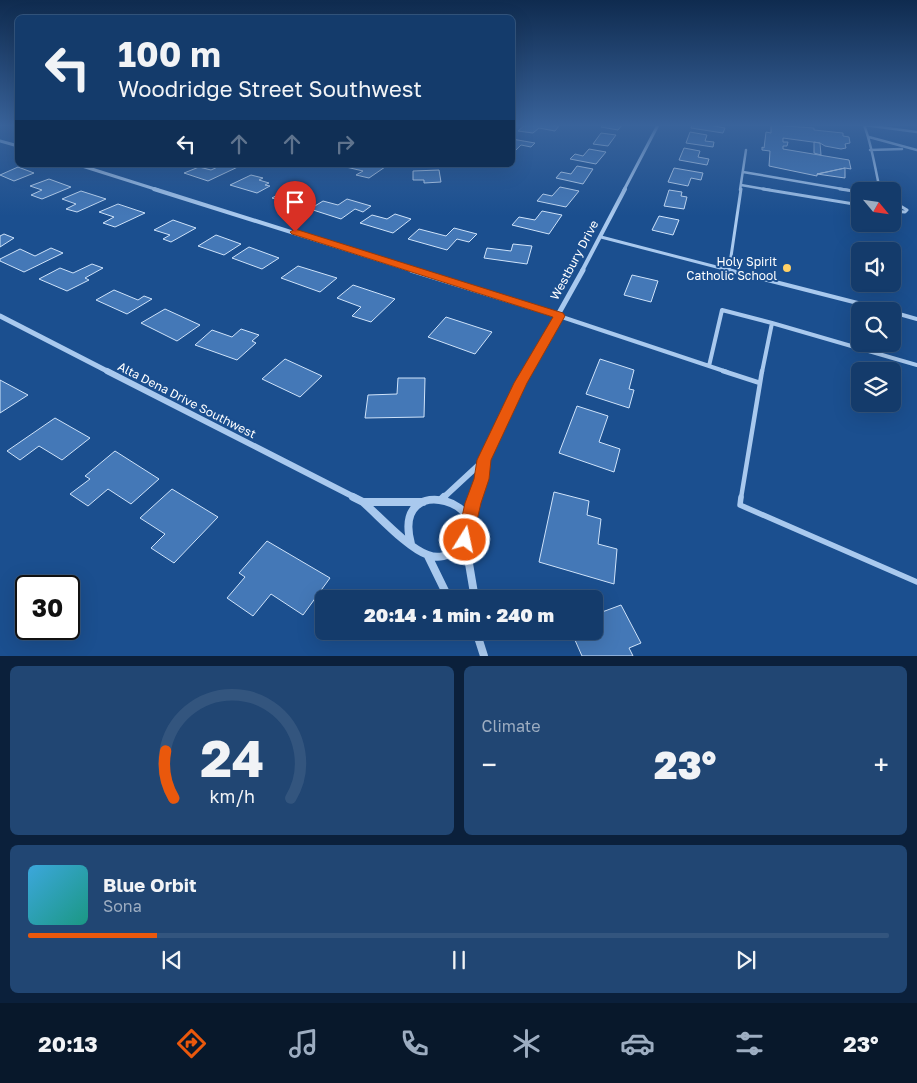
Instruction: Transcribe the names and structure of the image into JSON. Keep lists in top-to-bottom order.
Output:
{
  "streets": {
    "street": ["Westbury Drive", "Alta Dena Drive Southwest"]
  },
  "crossings": [
    ["Westbury Drive", "Alta Dena Drive Southwest"]
  ],
  "places": ["Holy Spirit Catholic School"],
  "north": "bottom right",
  "page": {
    "turn": ["100 m", "Woodridge Street Southwest"],
    "limit": "30",
    "trip": "20:14 · 1 min · 240 m",
    "tile": "Climate",
    "heat": ["−", "23°", "+"],
    "song": ["Blue Orbit", "Sona"],
    "tabs": ["20:13", "23°"],
    "gauge": ["24", "km/h"]
  }
}
